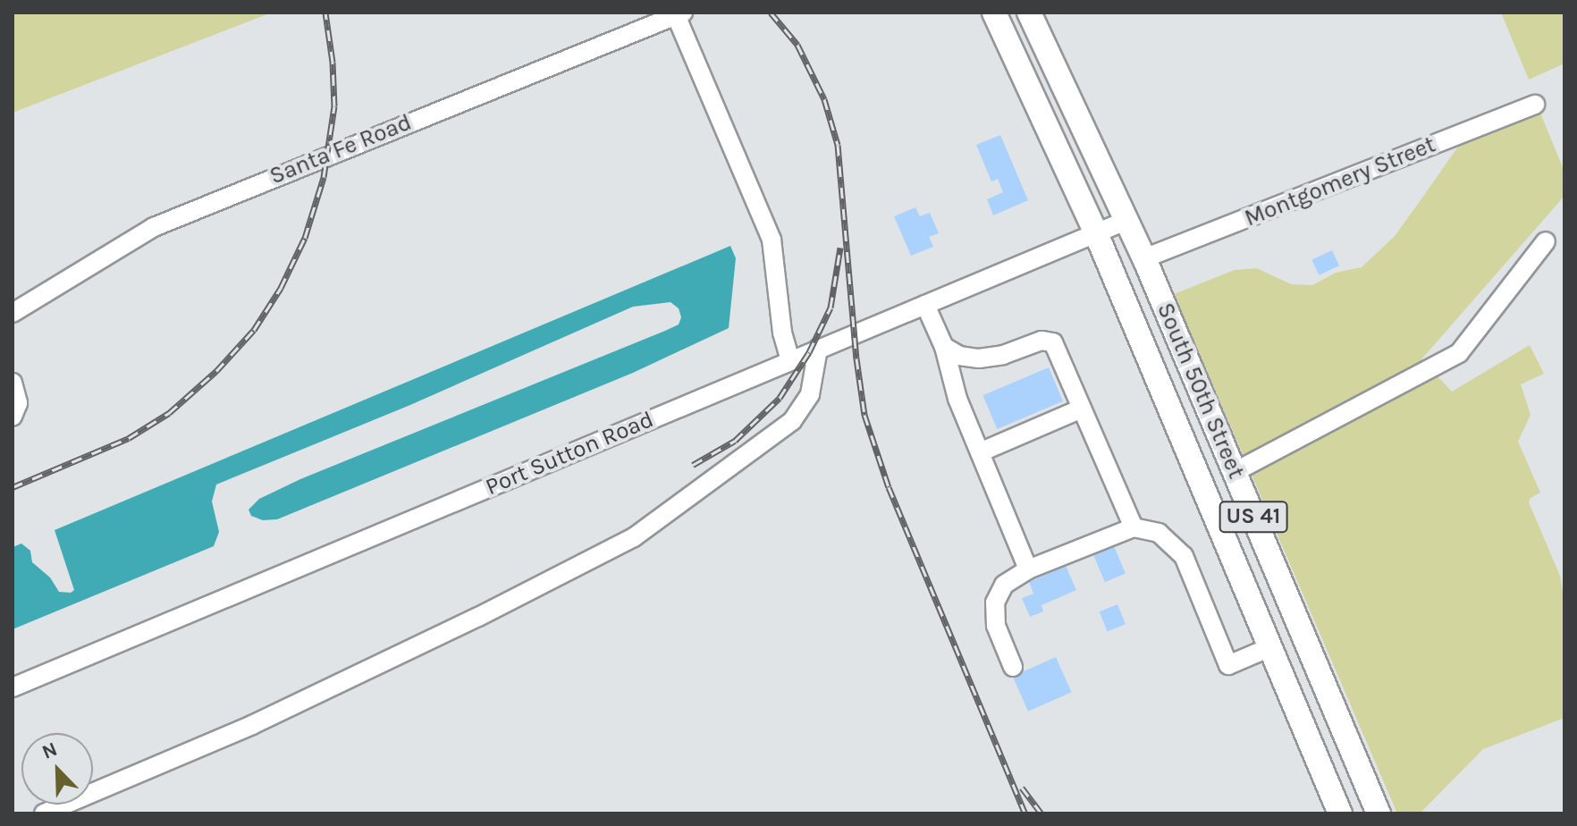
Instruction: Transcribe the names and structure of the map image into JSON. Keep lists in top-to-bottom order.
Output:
{
  "streets": {
    "main road": ["South 50th Street", "US 41"],
    "street": ["Santa Fe Road", "Montgomery Street", "Port Sutton Road"]
  },
  "crossings": [
    ["Montgomery Street", "South 50th Street"],
    ["South 50th Street", "Port Sutton Road"]
  ],
  "north": "top left"
}
